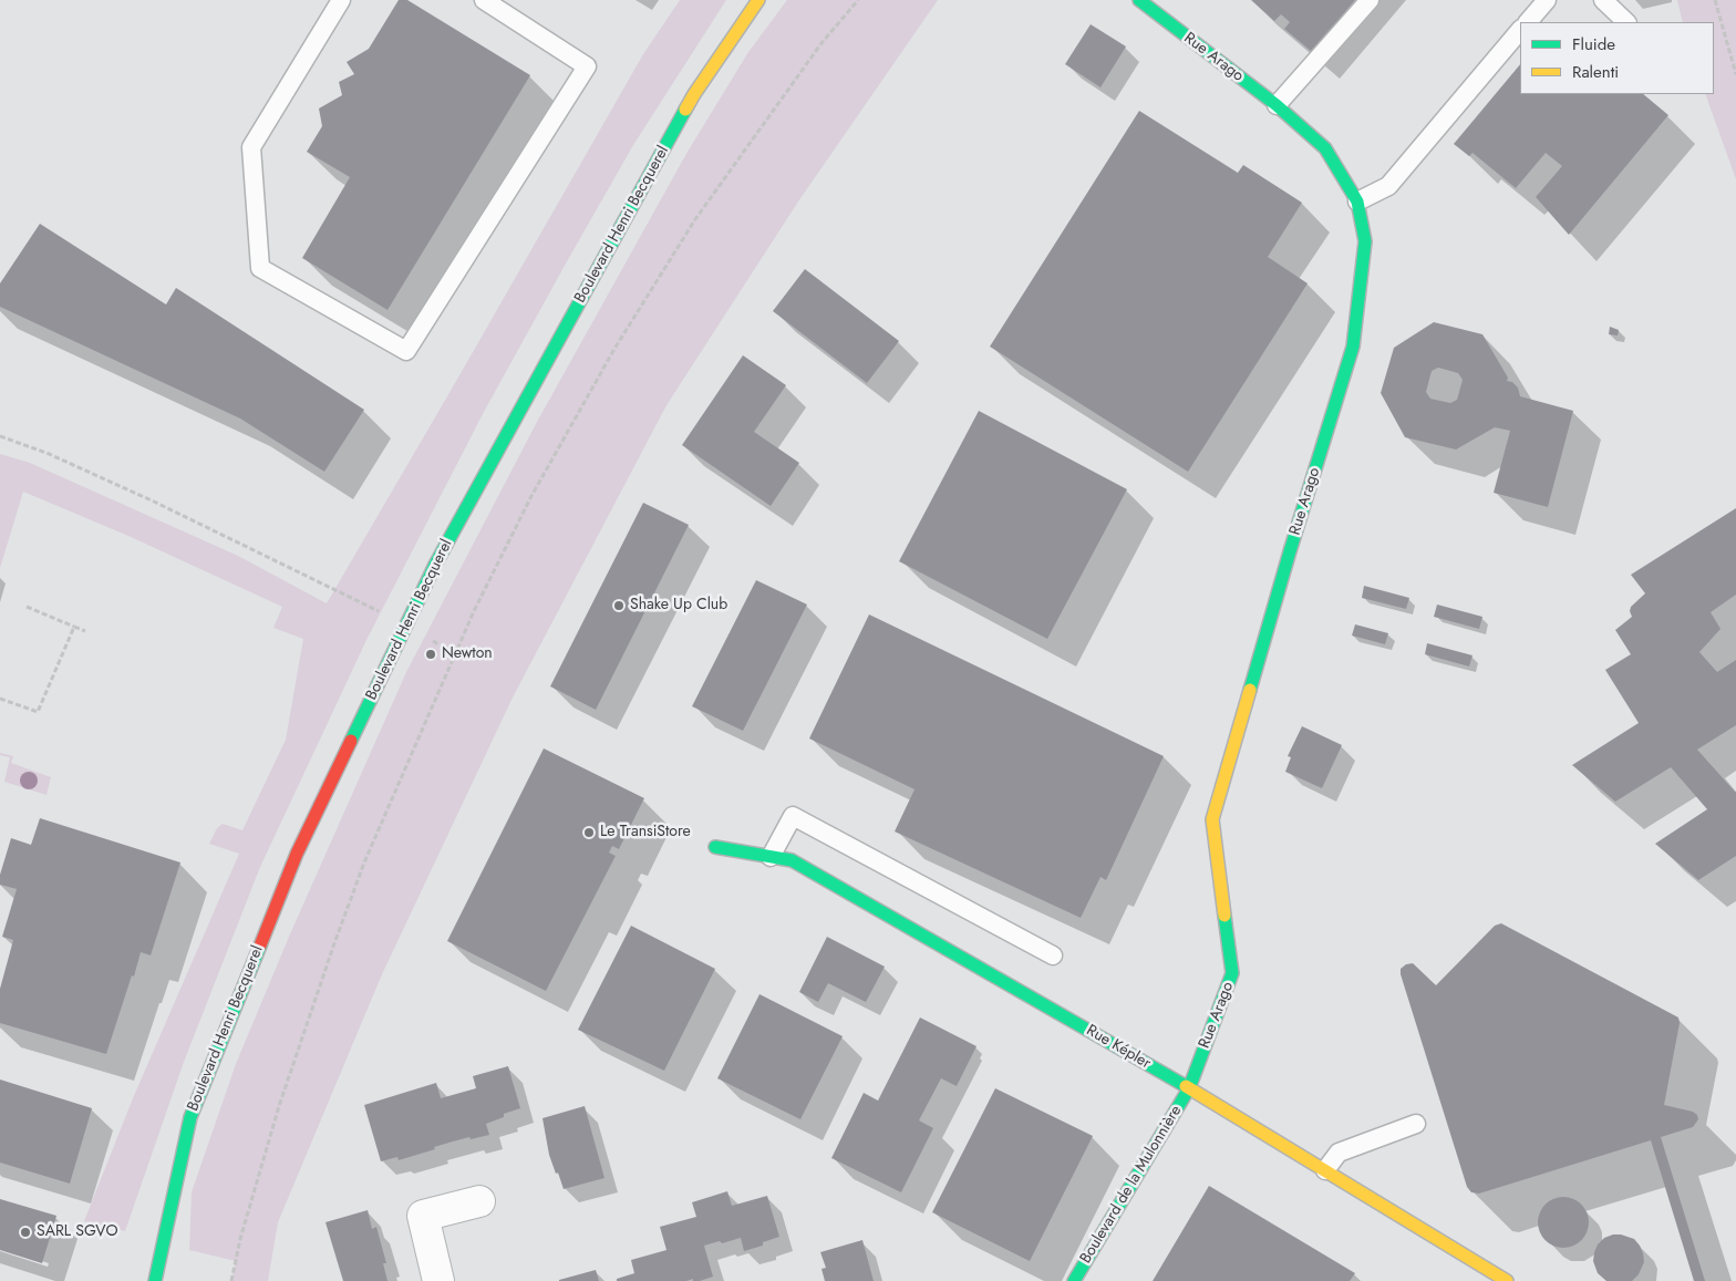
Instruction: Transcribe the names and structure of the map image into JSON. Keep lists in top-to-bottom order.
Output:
{
  "streets": {
    "street": [
      "Rue Arago",
      "Boulevard Henri Becquerel",
      "Rue Képler",
      "Boulevard de la Mulonnière"
    ]
  },
  "crossings": [
    ["Rue Arago", "Rue Képler"],
    ["Rue Arago", "Boulevard de la Mulonnière"],
    ["Rue Képler", "Boulevard de la Mulonnière"]
  ],
  "places": [
    "Shake Up Club",
    "Newton",
    "Le TransiStore",
    "SARL SGVO"
  ],
  "legend": ["Fluide", "Ralenti"]
}
